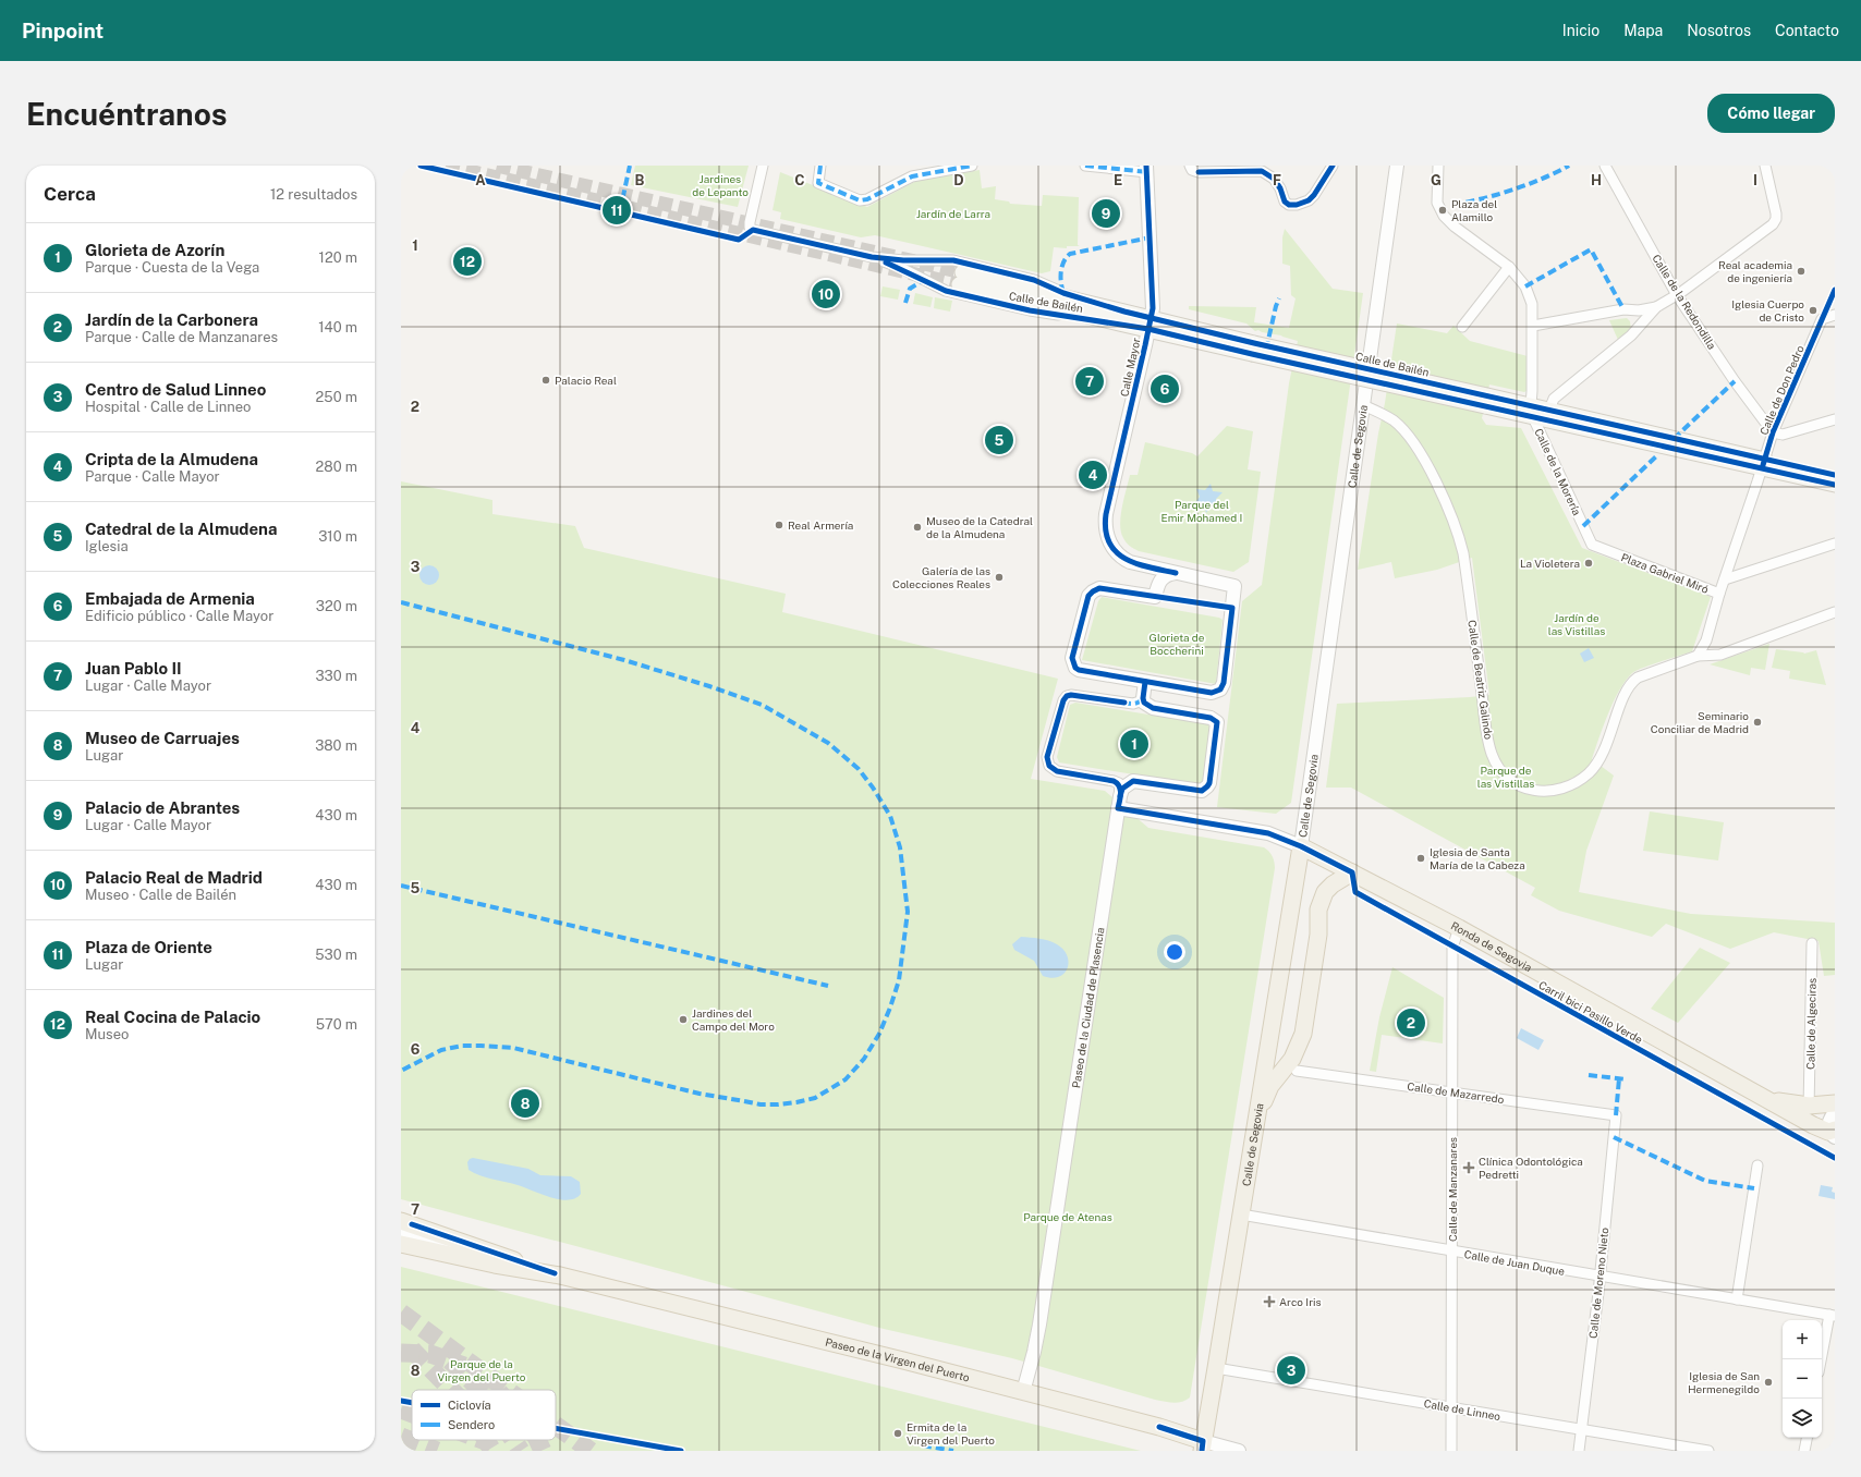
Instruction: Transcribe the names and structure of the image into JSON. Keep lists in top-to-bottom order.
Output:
{
  "streets": {
    "main road": [
      "Calle de Bailén",
      "Calle de Segovia",
      "Ronda de Segovia",
      "Paseo de la Virgen del Puerto"
    ],
    "street": [
      "Calle de la Redondilla",
      "Calle Mayor",
      "Calle de Don Pedro",
      "Calle de la Morería",
      "Plaza Gabriel Miró",
      "Calle de Beatriz Galindo",
      "Paseo de la Ciudad de Plasencia",
      "Calle de Algeciras",
      "Calle de Mazarredo",
      "Calle de Manzanares",
      "Calle de Juan Duque",
      "Calle de Moreno Nieto",
      "Calle de Linneo"
    ],
    "cycle path": ["Carril bici Pasillo Verde"]
  },
  "crossings": [
    ["Calle de Bailén", "Calle Mayor"],
    ["Calle de Bailén", "Calle de Don Pedro"],
    ["Calle de Bailén", "Calle de la Morería"],
    ["Calle de la Redondilla", "Calle de Don Pedro"],
    ["Calle de Don Pedro", "Plaza Gabriel Miró"],
    ["Calle de Segovia", "Calle de Beatriz Galindo"],
    ["Calle de Segovia", "Ronda de Segovia"],
    ["Calle de Segovia", "Calle de Juan Duque"],
    ["Calle de Segovia", "Paseo de la Virgen del Puerto"],
    ["Calle de Segovia", "Calle de Linneo"],
    ["Calle de la Morería", "Plaza Gabriel Miró"],
    ["Plaza Gabriel Miró", "Calle de Beatriz Galindo"],
    ["Ronda de Segovia", "Calle de Algeciras"],
    ["Ronda de Segovia", "Calle de Manzanares"],
    ["Paseo de la Ciudad de Plasencia", "Paseo de la Virgen del Puerto"],
    ["Calle de Mazarredo", "Calle de Manzanares"],
    ["Calle de Mazarredo", "Calle de Moreno Nieto"],
    ["Calle de Manzanares", "Calle de Juan Duque"],
    ["Calle de Manzanares", "Calle de Linneo"],
    ["Calle de Juan Duque", "Calle de Moreno Nieto"],
    ["Calle de Moreno Nieto", "Calle de Linneo"]
  ],
  "parks": [
    "Jardines de Lepanto",
    "Jardín de Larra",
    "Parque del Emir Mohamed I",
    "Jardín de las Vistillas",
    "Glorieta de Boccherini",
    "Parque de las Vistillas",
    "Parque de Atenas",
    "Parque de la Virgen del Puerto"
  ],
  "places": {
    "other": [
      "Plaza del Alamillo",
      "Real academia de ingeniería",
      "Iglesia Cuerpo de Cristo",
      "Palacio Real",
      "Real Armería",
      "Museo de la Catedral de la Almudena",
      "La Violetera",
      "Galería de las Colecciones Reales",
      "Seminario Conciliar de Madrid",
      "Iglesia de Santa María de la Cabeza",
      "Jardines del Campo del Moro",
      "Iglesia de San Hermenegildo",
      "Ermita de la Virgen del Puerto"
    ],
    "health": ["Clínica Odontológica Pedretti", "Arco Iris"]
  },
  "legend": ["Ciclovía", "Sendero"],
  "page": {
    "header": "Pinpoint",
    "nav": [
      "Inicio",
      "Mapa",
      "Nosotros",
      "Contacto"
    ],
    "buttons": "Cómo llegar",
    "title": "Encuéntranos",
    "heading": ["Cerca", "12 resultados"],
    "pins": [
      "11",
      "9",
      "12",
      "10",
      "7",
      "6",
      "5",
      "4",
      "1",
      "2",
      "8",
      "3"
    ],
    "list": [
      {
        "mark": "1",
        "name": "Glorieta de Azorín",
        "note": "Parque · Cuesta de la Vega",
        "value": "120 m"
      },
      {
        "mark": "2",
        "name": "Jardín de la Carbonera",
        "note": "Parque · Calle de Manzanares",
        "value": "140 m"
      },
      {
        "mark": "3",
        "name": "Centro de Salud Linneo",
        "note": "Hospital · Calle de Linneo",
        "value": "250 m"
      },
      {
        "mark": "4",
        "name": "Cripta de la Almudena",
        "note": "Parque · Calle Mayor",
        "value": "280 m"
      },
      {
        "mark": "5",
        "name": "Catedral de la Almudena",
        "note": "Iglesia",
        "value": "310 m"
      },
      {
        "mark": "6",
        "name": "Embajada de Armenia",
        "note": "Edificio público · Calle Mayor",
        "value": "320 m"
      },
      {
        "mark": "7",
        "name": "Juan Pablo II",
        "note": "Lugar · Calle Mayor",
        "value": "330 m"
      },
      {
        "mark": "8",
        "name": "Museo de Carruajes",
        "note": "Lugar",
        "value": "380 m"
      },
      {
        "mark": "9",
        "name": "Palacio de Abrantes",
        "note": "Lugar · Calle Mayor",
        "value": "430 m"
      },
      {
        "mark": "10",
        "name": "Palacio Real de Madrid",
        "note": "Museo · Calle de Bailén",
        "value": "430 m"
      },
      {
        "mark": "11",
        "name": "Plaza de Oriente",
        "note": "Lugar",
        "value": "530 m"
      },
      {
        "mark": "12",
        "name": "Real Cocina de Palacio",
        "note": "Museo",
        "value": "570 m"
      }
    ],
    "map_buttons": ["+", "−"]
  },
  "grid": {
    "columns": [
      "A",
      "B",
      "C",
      "D",
      "E",
      "F",
      "G",
      "H",
      "I"
    ],
    "rows": [
      "1",
      "2",
      "3",
      "4",
      "5",
      "6",
      "7",
      "8"
    ]
  }
}
